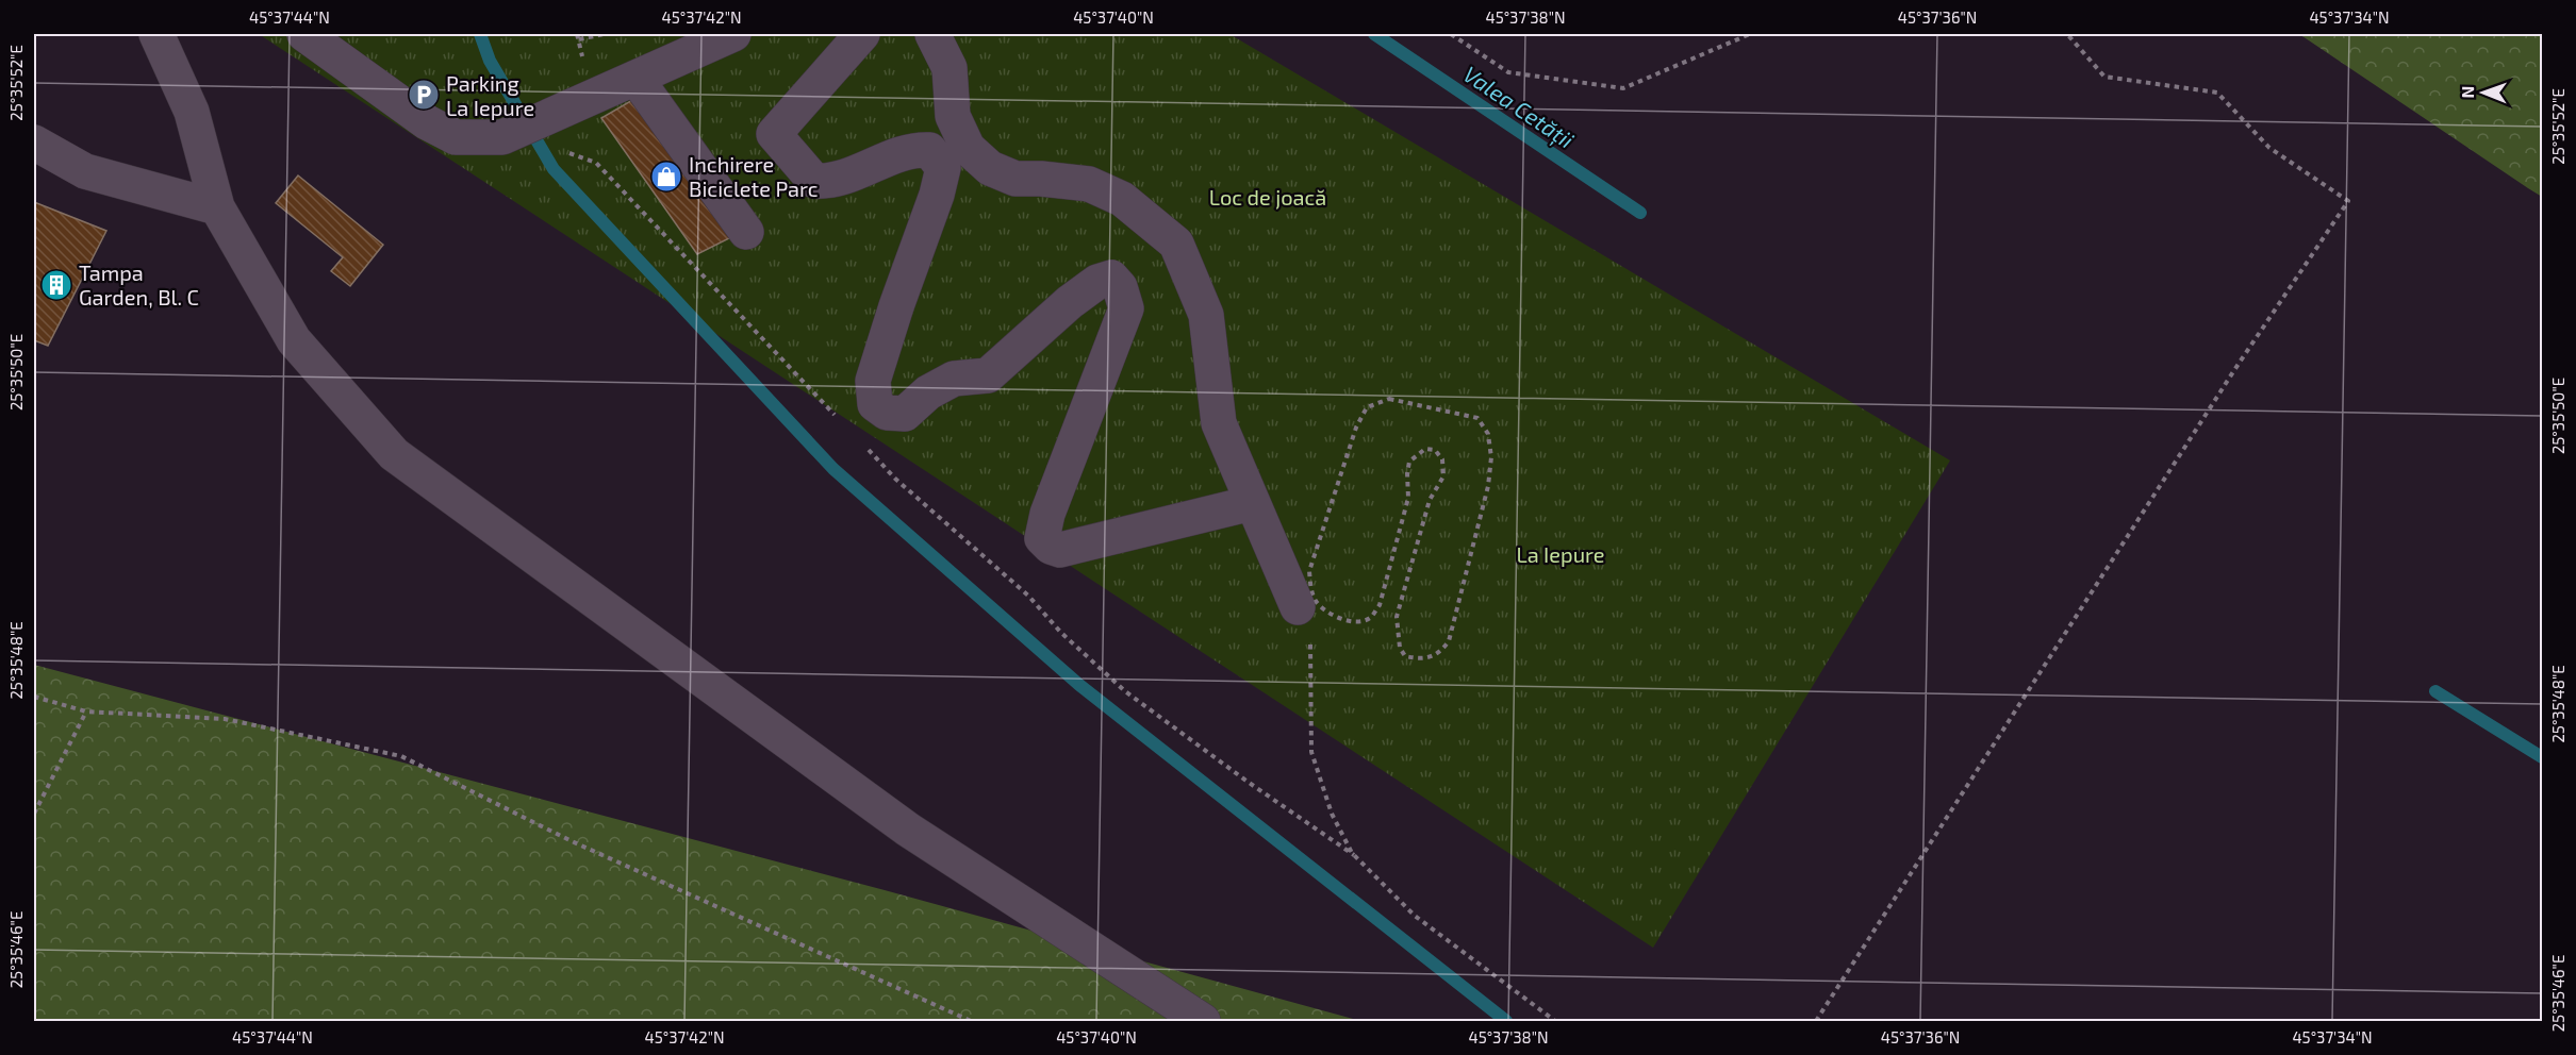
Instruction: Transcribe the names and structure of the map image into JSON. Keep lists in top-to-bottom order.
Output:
{
  "water": ["Valea Cetății"],
  "parks": ["Loc de joacă", "La Iepure"],
  "places": {
    "parking": ["Parking La Iepure"],
    "shop": ["Inchirere Biciclete Parc"],
    "building": ["Tampa Garden, Bl. C"]
  },
  "north": "left",
  "coordinates": [
    "45°37'44\"N",
    "45°37'42\"N",
    "45°37'40\"N",
    "45°37'38\"N",
    "45°37'36\"N",
    "45°37'34\"N",
    "25°35'52\"E",
    "25°35'50\"E",
    "25°35'48\"E",
    "25°35'46\"E"
  ]
}
